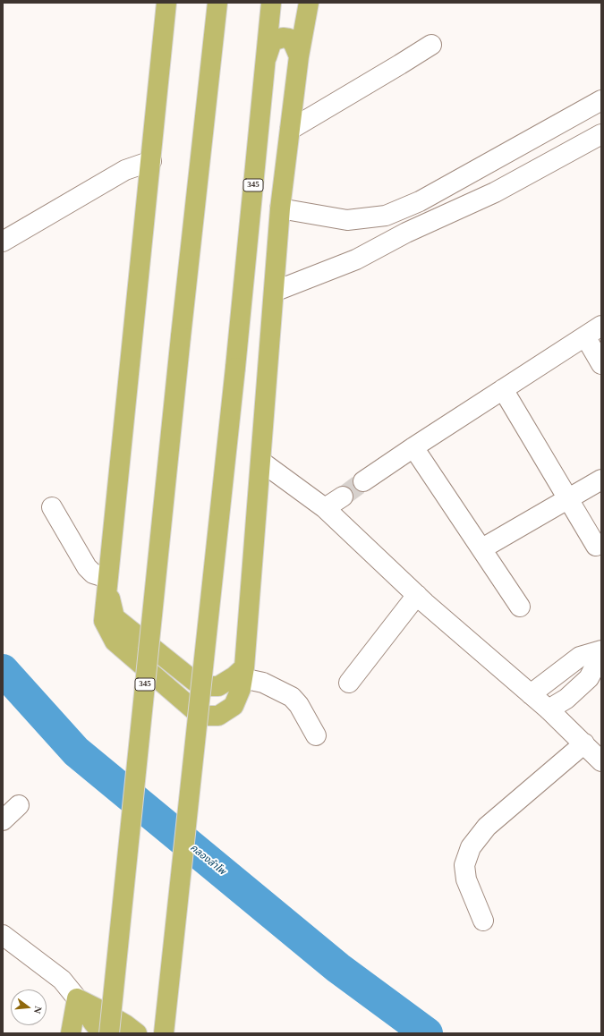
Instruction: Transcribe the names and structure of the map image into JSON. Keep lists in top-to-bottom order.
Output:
{
  "streets": {
    "main road": ["345"]
  },
  "water": ["คลองลำโพ"],
  "north": "right"
}
